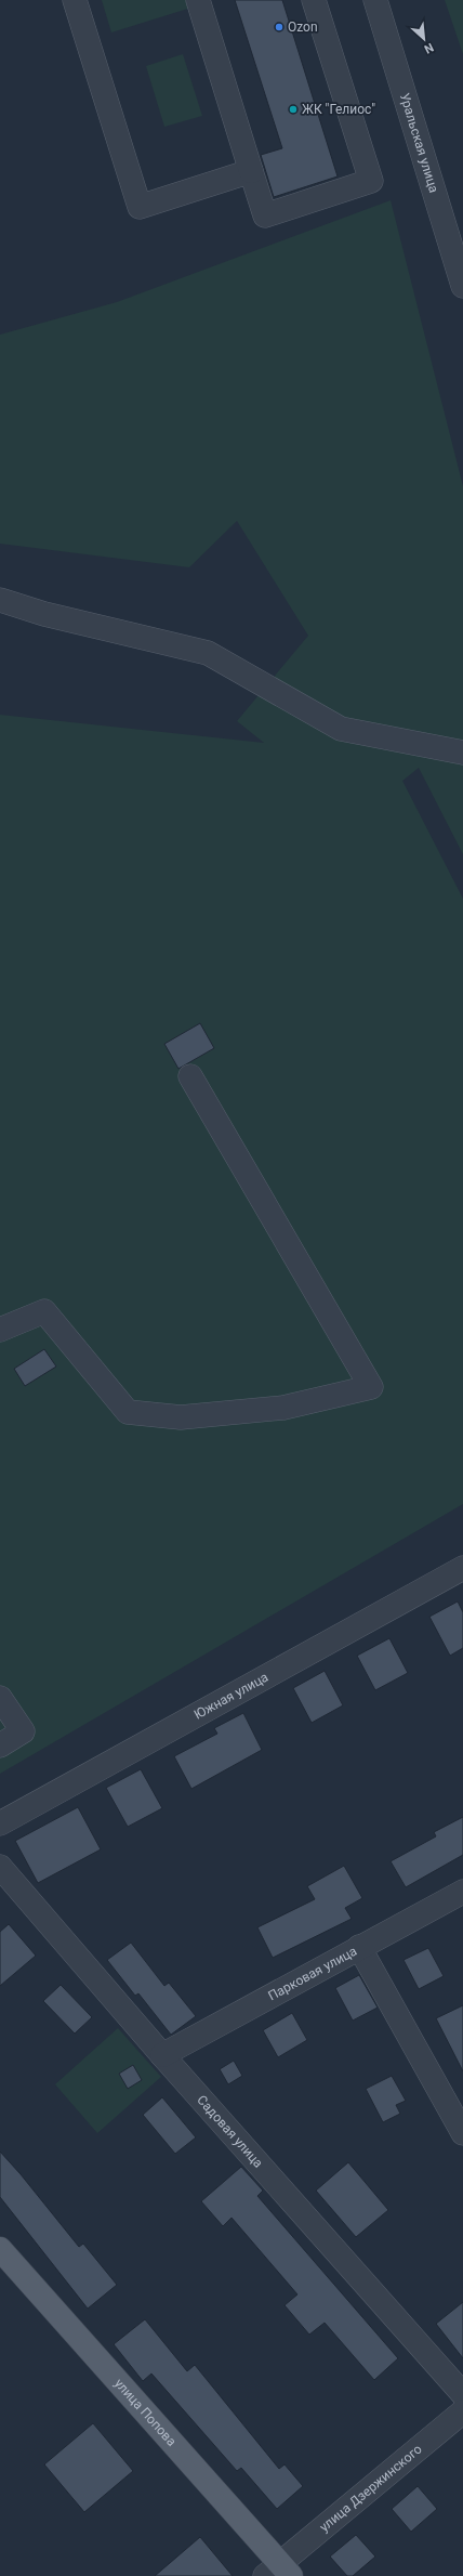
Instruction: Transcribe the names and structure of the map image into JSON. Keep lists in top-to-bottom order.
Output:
{
  "streets": {
    "main road": ["улица Попова"],
    "street": [
      "Уральская улица",
      "Южная улица",
      "Парковая улица",
      "Садовая улица",
      "улица Дзержинского"
    ]
  },
  "crossings": [
    ["Парковая улица", "Садовая улица"],
    ["улица Попова", "улица Дзержинского"]
  ],
  "places": ["Ozon", "ЖК \"Гелиос\""],
  "north": "bottom right"
}
